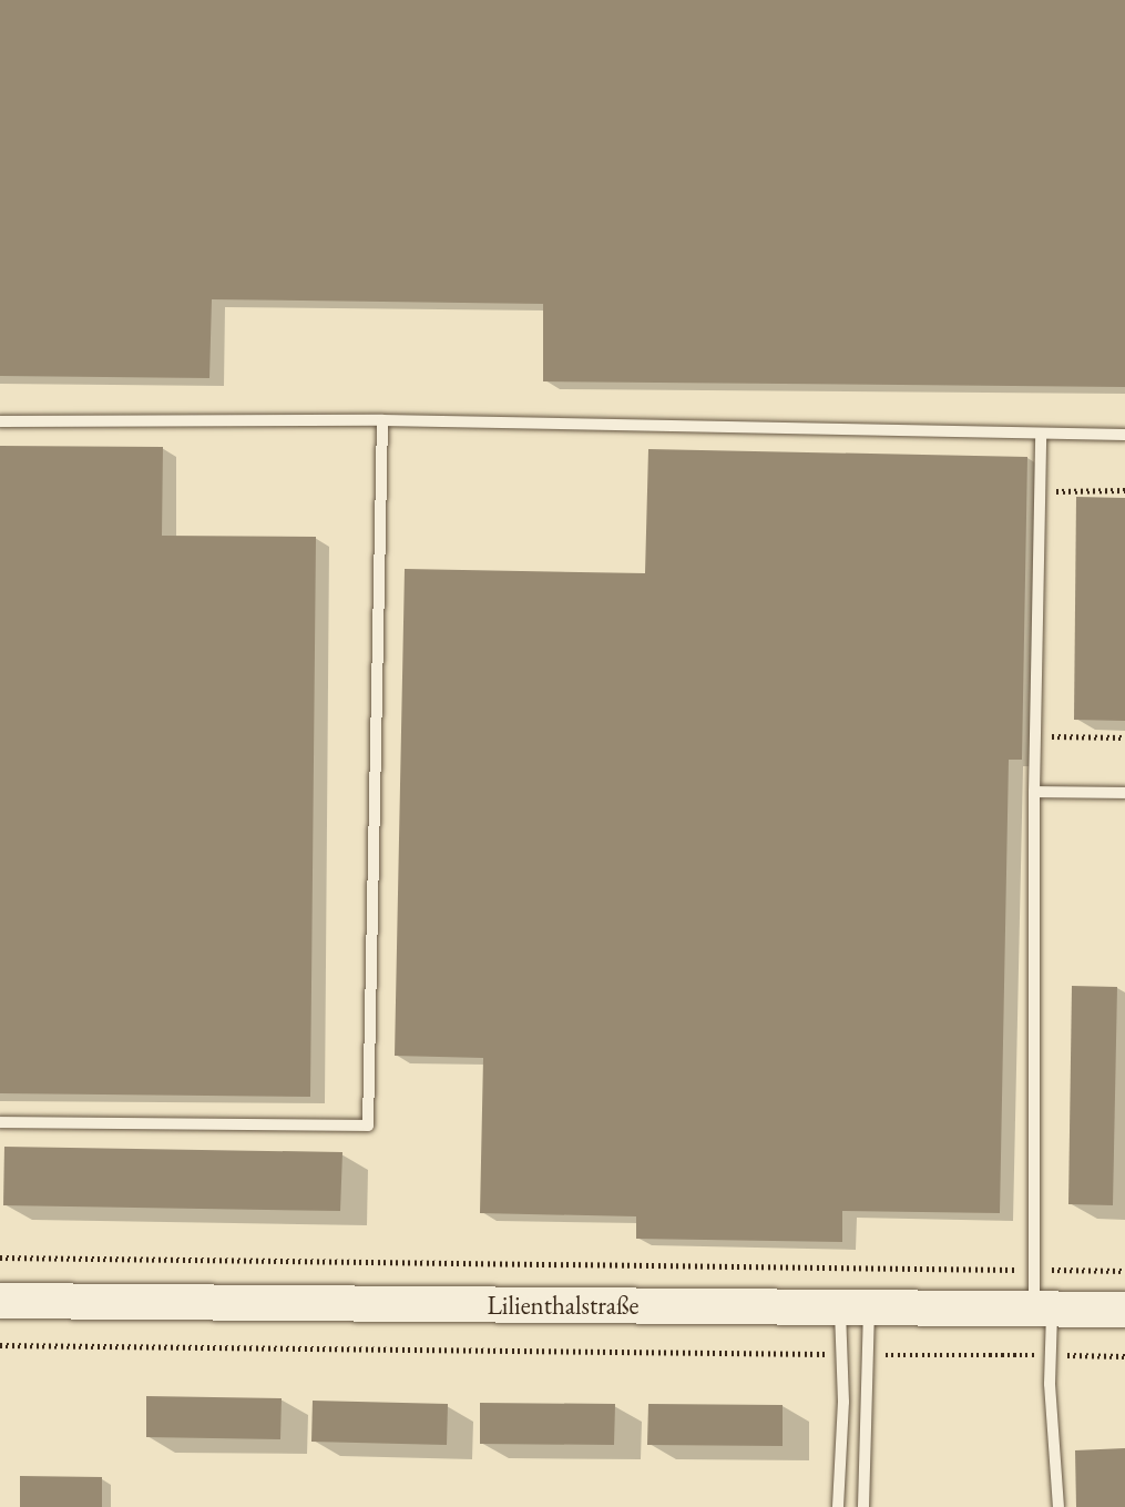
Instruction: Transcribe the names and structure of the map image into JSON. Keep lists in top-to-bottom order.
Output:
{
  "streets": {
    "main road": ["Lilienthalstraße"]
  }
}
